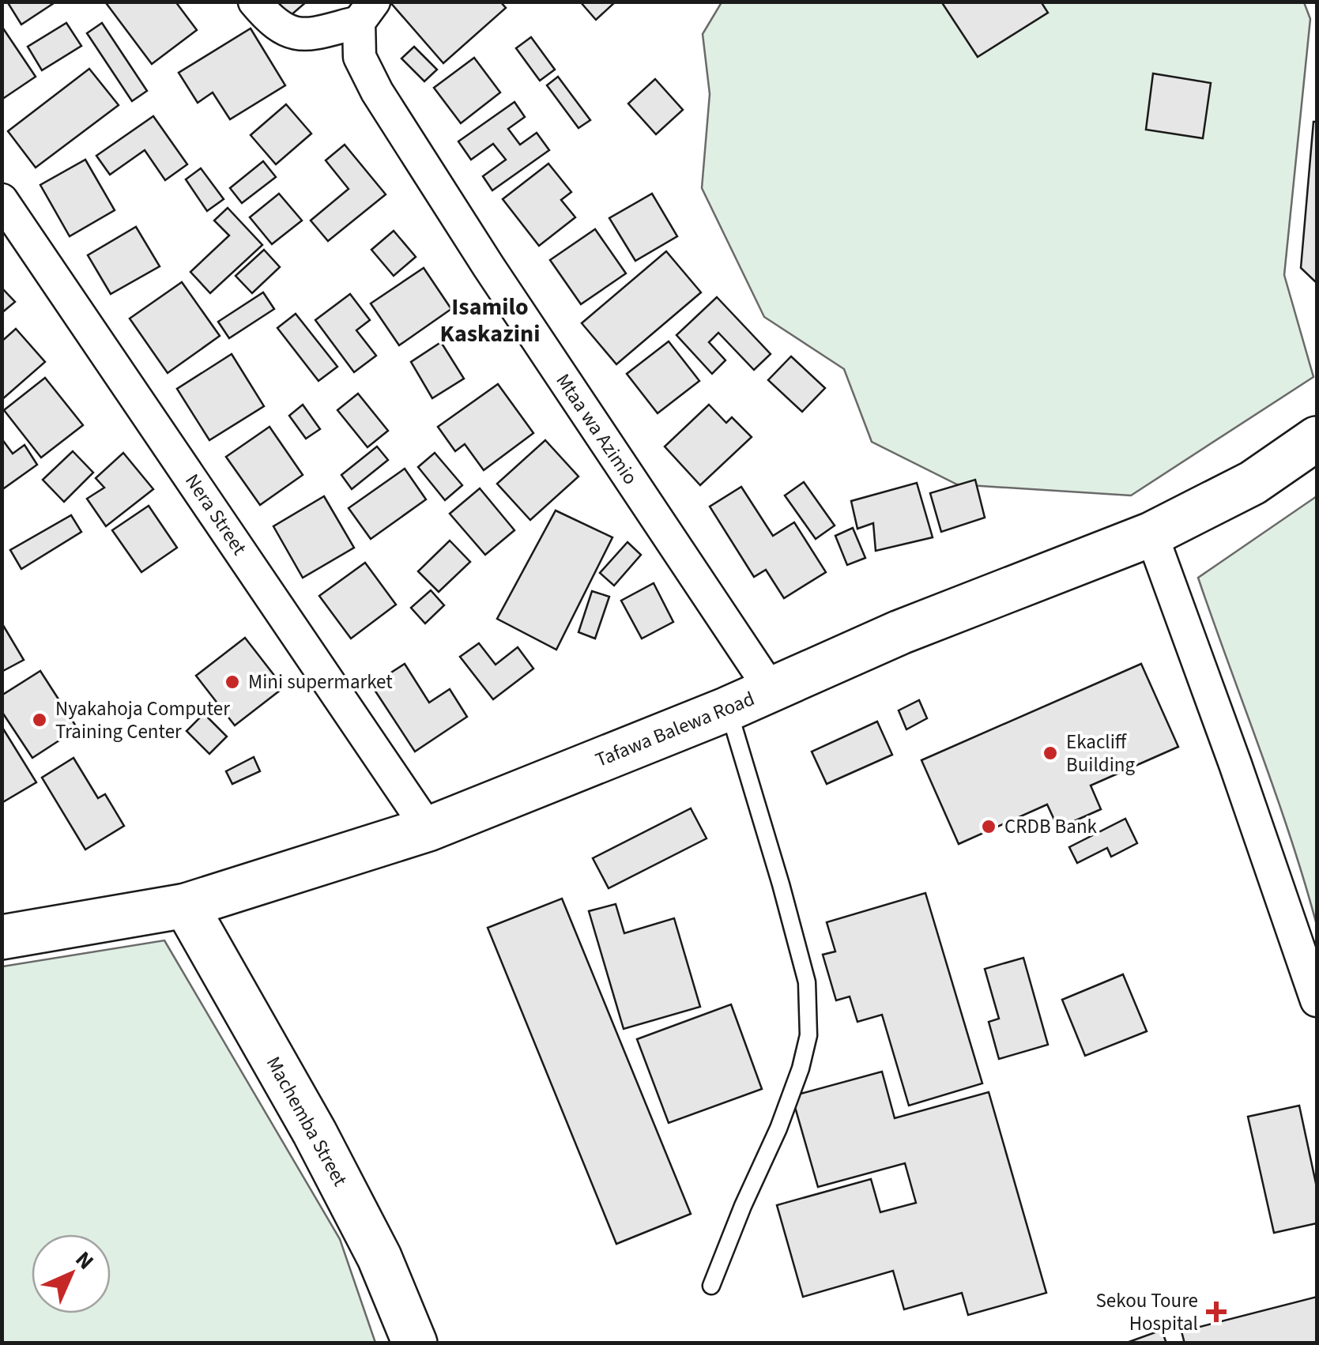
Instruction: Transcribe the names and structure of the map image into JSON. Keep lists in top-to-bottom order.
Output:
{
  "streets": {
    "main road": ["Tafawa Balewa Road", "Machemba Street"],
    "street": ["Mtaa wa Azimio", "Nera Street"]
  },
  "crossings": [
    ["Mtaa wa Azimio", "Tafawa Balewa Road"],
    ["Nera Street", "Tafawa Balewa Road"],
    ["Tafawa Balewa Road", "Machemba Street"]
  ],
  "districts": ["Isamilo Kaskazini"],
  "places": {
    "other": [
      "Mini supermarket",
      "Nyakahoja Computer Training Center",
      "Ekacliff Building",
      "CRDB Bank"
    ],
    "health": ["Sekou Toure Hospital"]
  },
  "north": "top right"
}
